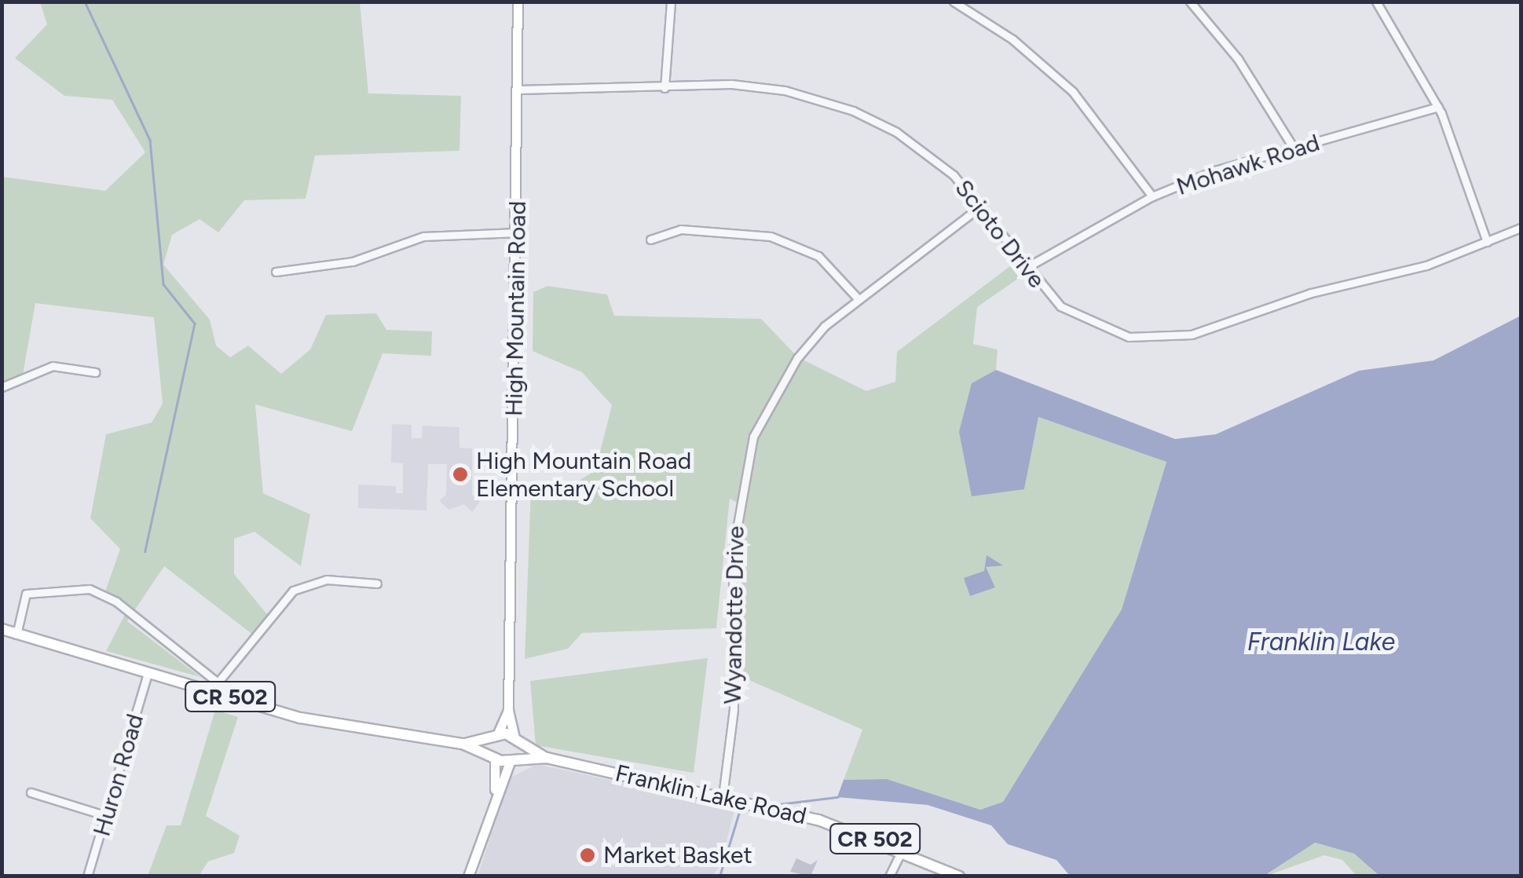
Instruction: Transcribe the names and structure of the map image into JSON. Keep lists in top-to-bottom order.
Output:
{
  "streets": {
    "main road": ["High Mountain Road", "CR 502", "Franklin Lake Road"],
    "street": [
      "Mohawk Road",
      "Scioto Drive",
      "Wyandotte Drive",
      "Huron Road"
    ]
  },
  "crossings": [
    ["Mohawk Road", "Scioto Drive"],
    ["Scioto Drive", "High Mountain Road"],
    ["Scioto Drive", "Wyandotte Drive"],
    ["High Mountain Road", "CR 502"],
    ["High Mountain Road", "Franklin Lake Road"],
    ["Wyandotte Drive", "Franklin Lake Road"],
    ["CR 502", "Huron Road"],
    ["CR 502", "Franklin Lake Road"]
  ],
  "water": ["Franklin Lake"],
  "places": ["High Mountain Road Elementary School", "Market Basket"]
}
